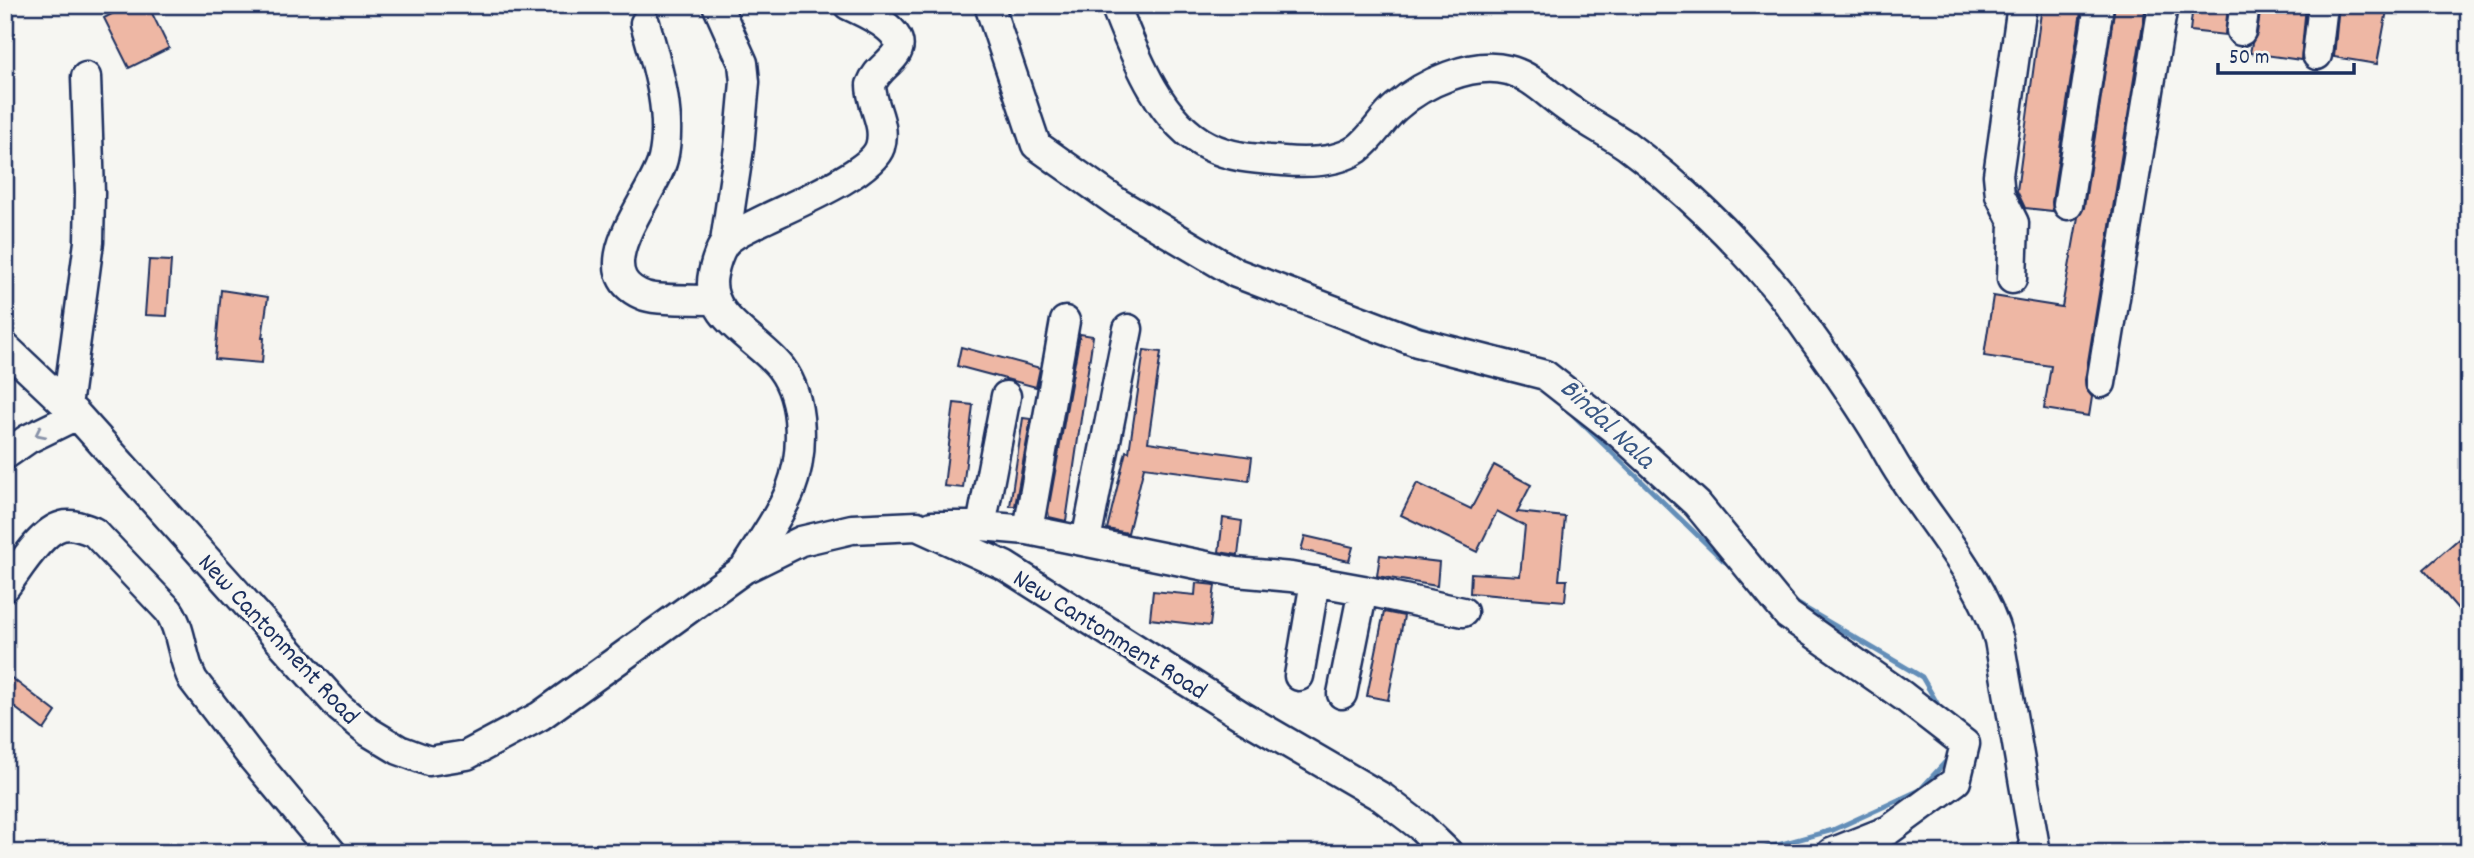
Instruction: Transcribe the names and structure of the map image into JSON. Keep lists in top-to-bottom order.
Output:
{
  "streets": {
    "street": ["New Cantonment Road"]
  },
  "water": ["Bindal Nala"],
  "scale_bar": "50 m"
}
